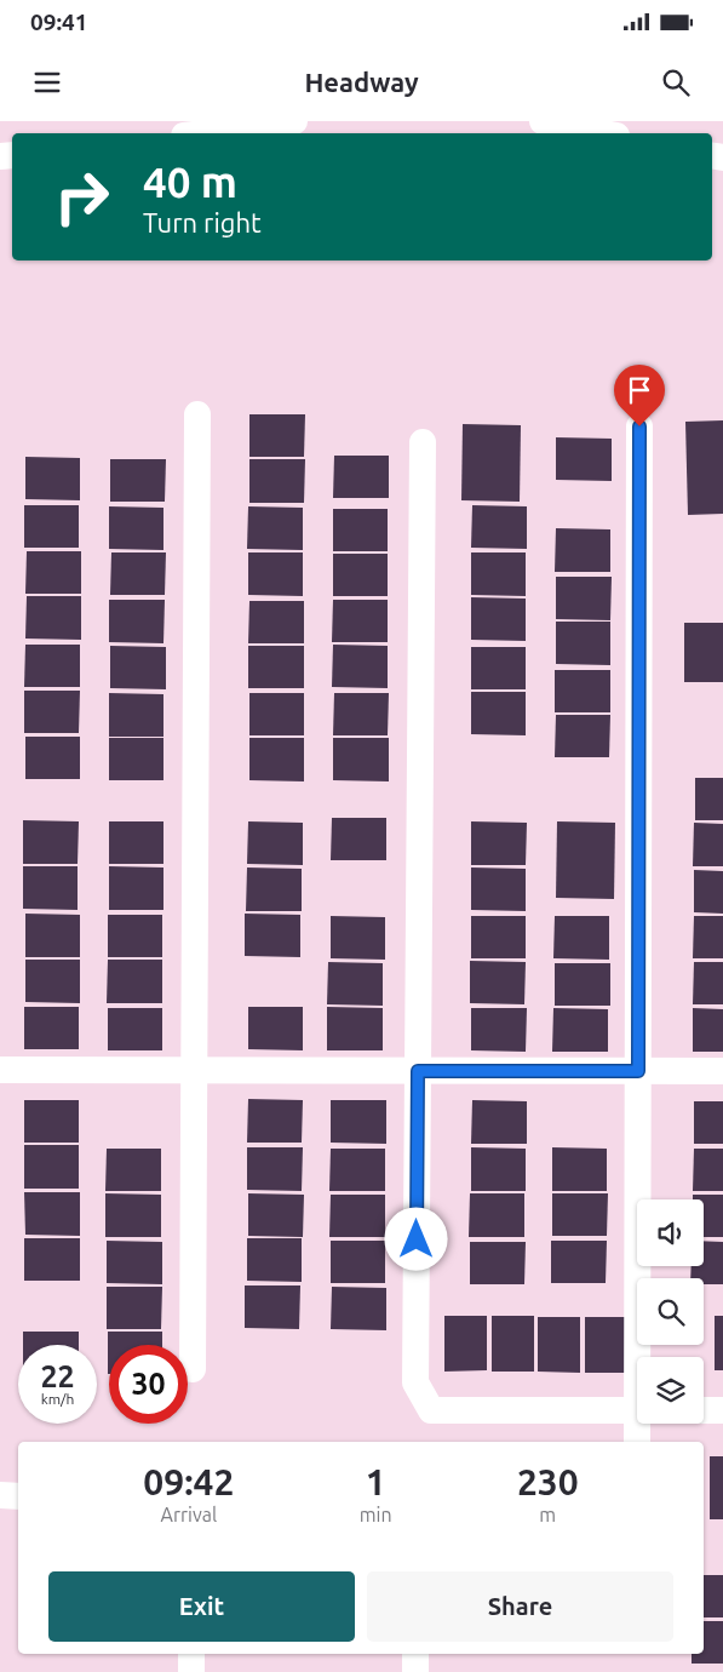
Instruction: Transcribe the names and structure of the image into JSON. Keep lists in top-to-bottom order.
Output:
{
  "page": {
    "status": "09:41",
    "header": "Headway",
    "turn": ["40 m", "Turn right"],
    "speed": "22 km/h",
    "limit": "30",
    "eta": [
      "09:42",
      "Arrival",
      "1",
      "min",
      "230",
      "m"
    ],
    "buttons": ["Exit", "Share"]
  }
}
